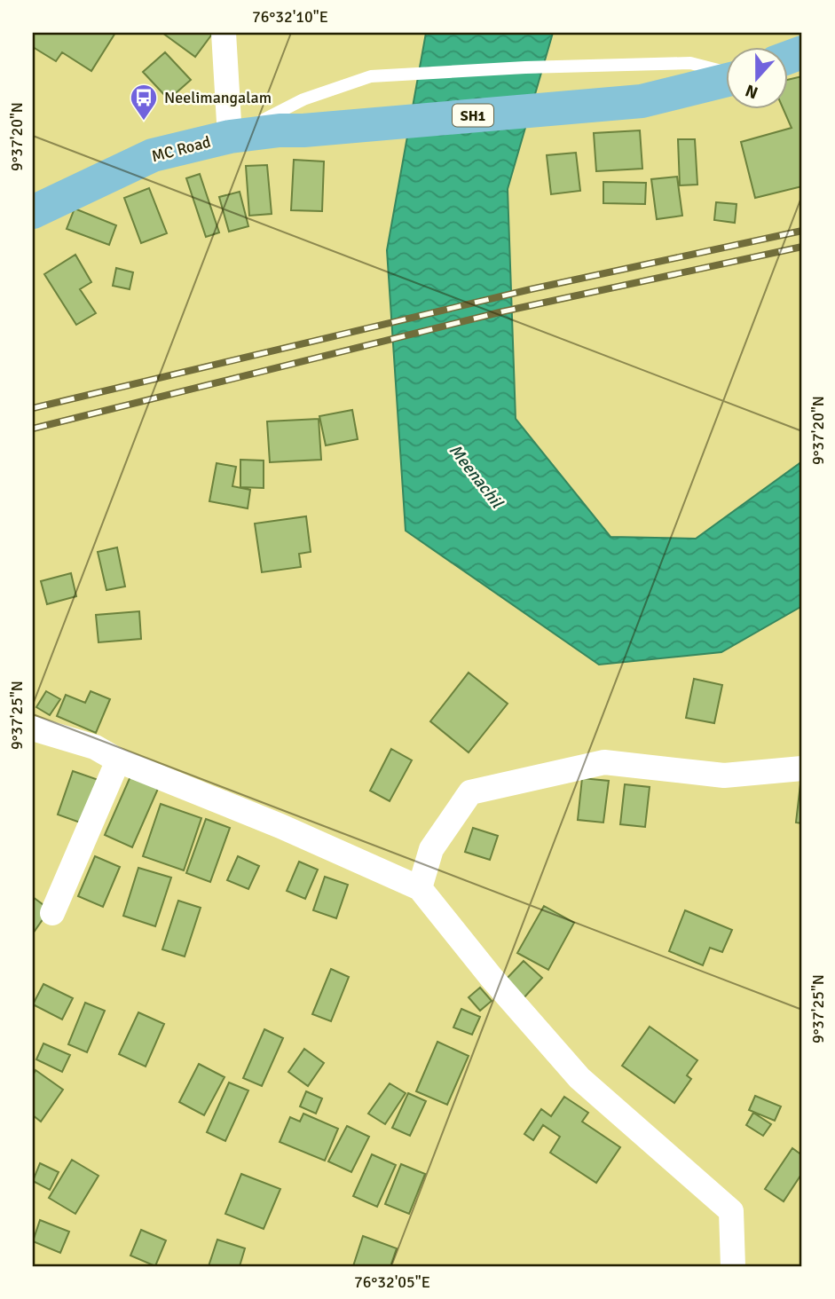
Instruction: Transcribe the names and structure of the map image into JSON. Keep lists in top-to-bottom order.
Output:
{
  "streets": {
    "main road": ["SH1", "MC Road"]
  },
  "water": ["Meenachil"],
  "places": {
    "bus stop": ["Neelimangalam"]
  },
  "north": "bottom",
  "coordinates": [
    "76°32'10\"E",
    "9°37'20\"N",
    "9°37'25\"N",
    "76°32'05\"E"
  ]
}
